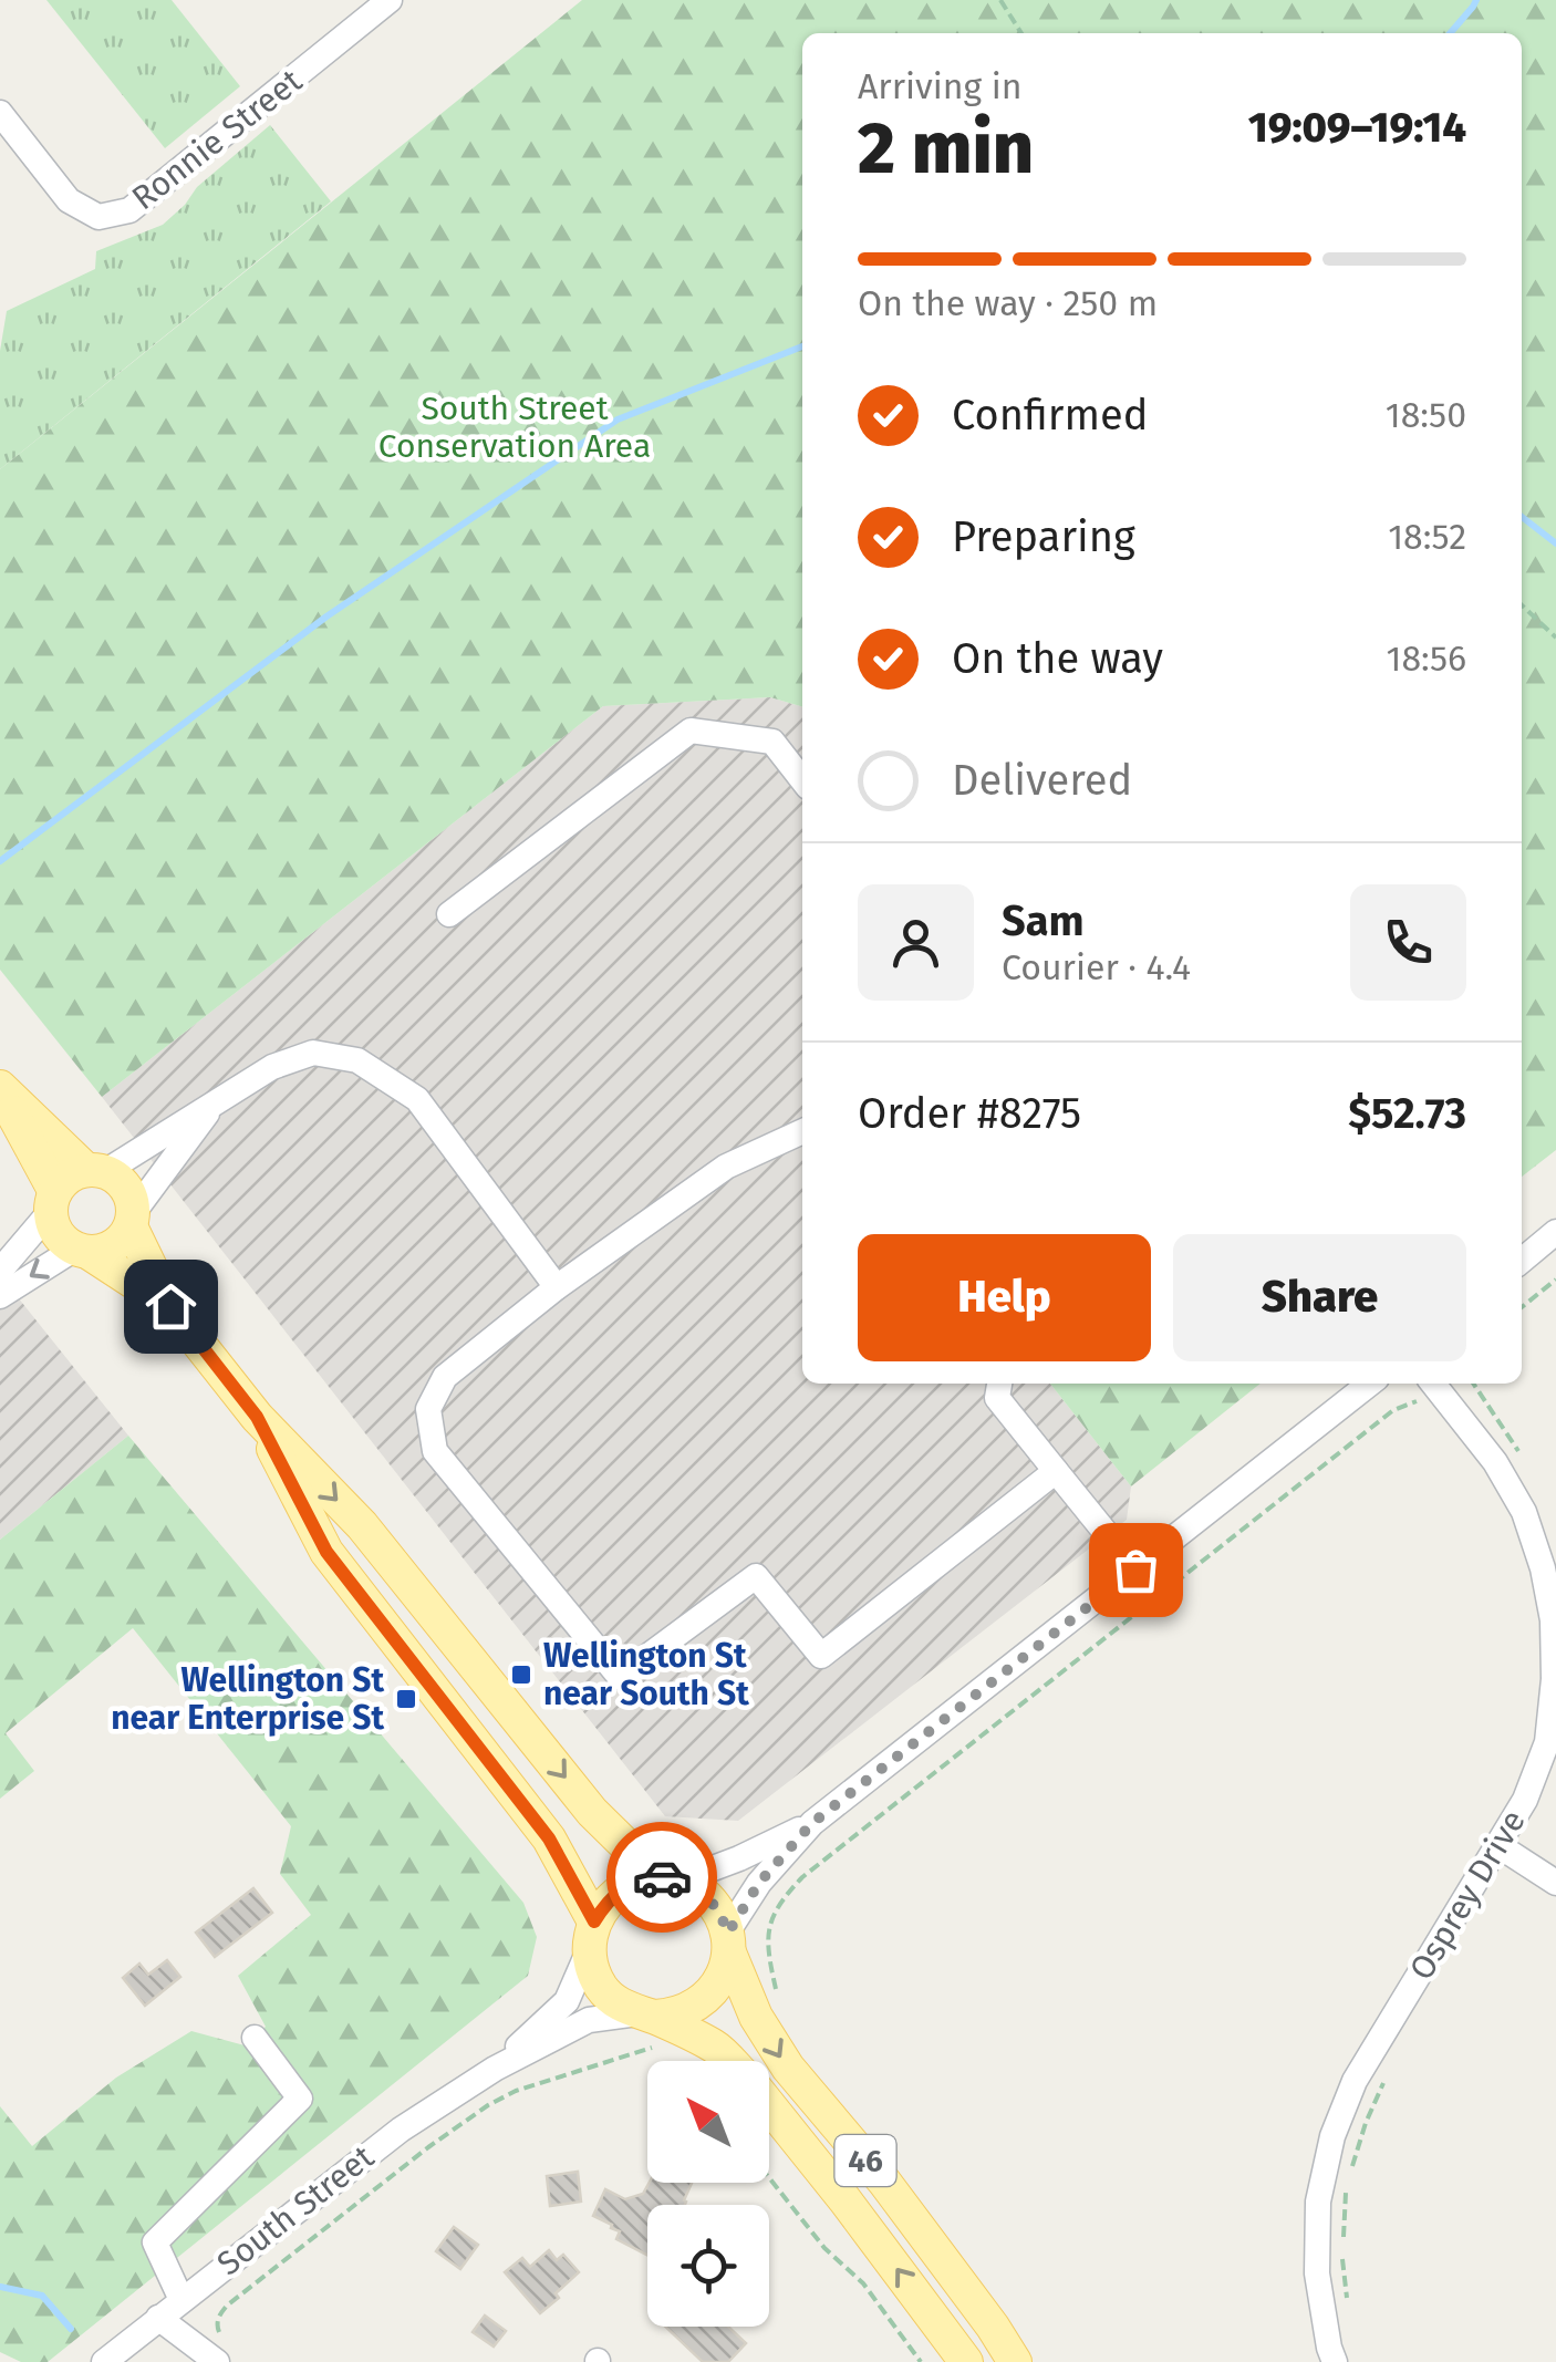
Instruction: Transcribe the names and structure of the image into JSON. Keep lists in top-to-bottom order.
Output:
{
  "streets": {
    "main road": ["46"],
    "street": ["Ronnie Street", "Osprey Drive", "South Street"]
  },
  "crossings": [
    ["46", "South Street"]
  ],
  "parks": ["South Street Conservation Area"],
  "places": {
    "transit": ["Wellington St near South St", "Wellington St near Enterprise St"]
  },
  "north": "top left",
  "page": {
    "heading": ["2 min", "Arriving in", "19:09–19:14"],
    "panel": [
      "Sam",
      "Courier · 4.4",
      "Order #8275",
      "$52.73"
    ],
    "bar": "On the way · 250 m",
    "list": [
      ["Confirmed", "18:50"],
      ["Preparing", "18:52"],
      ["On the way", "18:56"],
      "Delivered"
    ],
    "buttons": ["Help", "Share"]
  }
}
